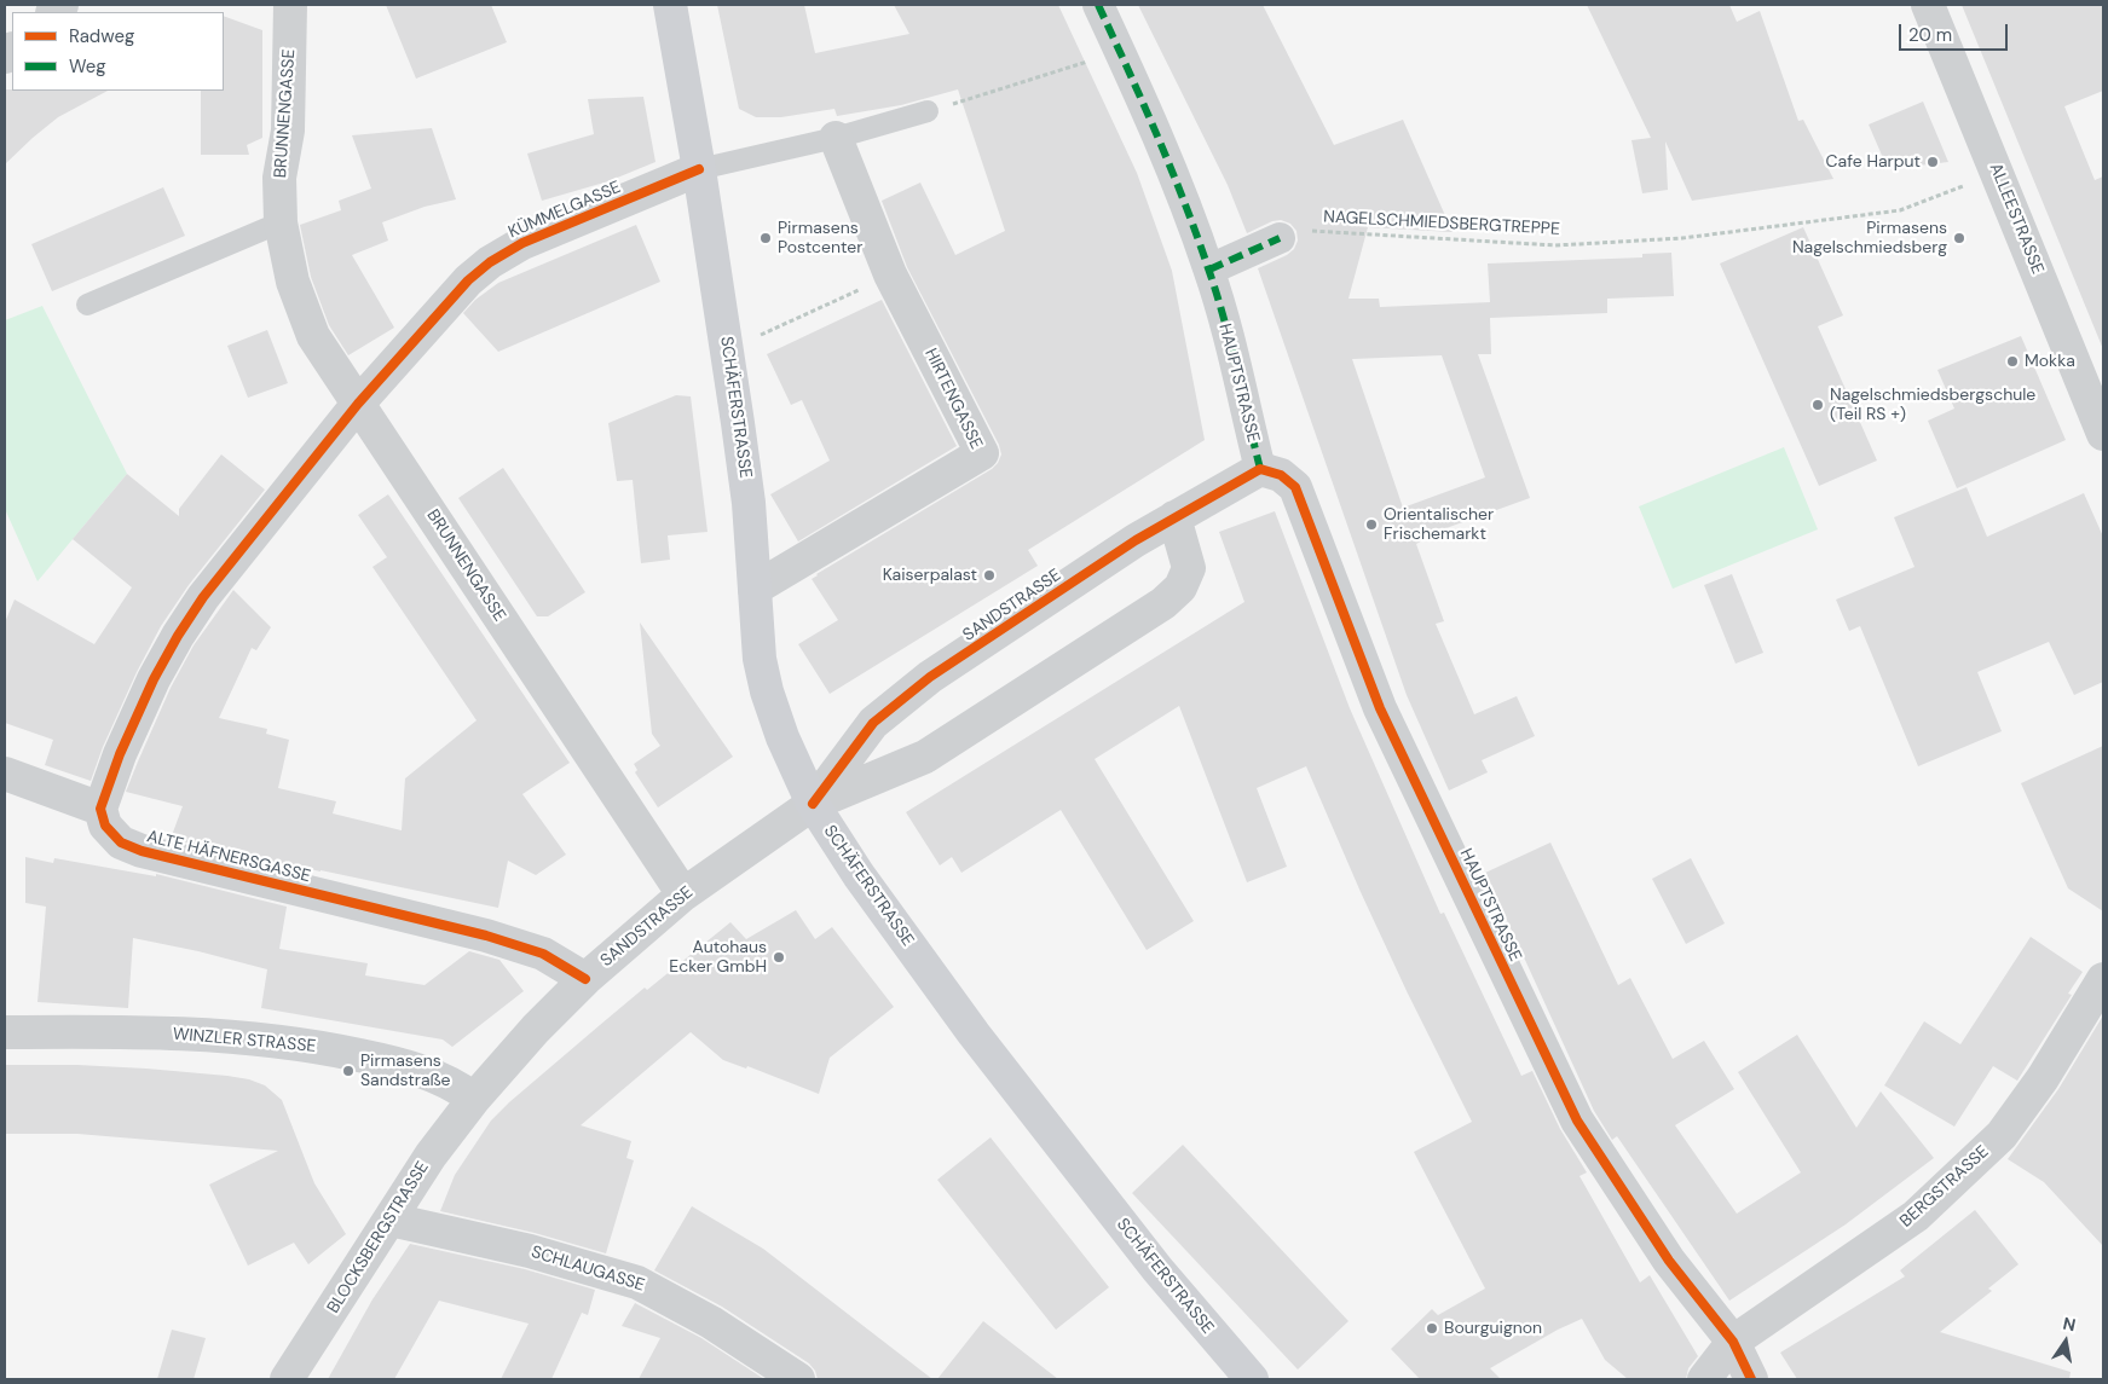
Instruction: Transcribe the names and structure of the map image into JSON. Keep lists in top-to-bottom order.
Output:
{
  "streets": {
    "main road": ["SCHÄFERSTRASSE"],
    "street": [
      "BRUNNENGASSE",
      "KÜMMELGASSE",
      "ALLEESTRASSE",
      "HAUPTSTRASSE",
      "HIRTENGASSE",
      "SANDSTRASSE",
      "ALTE HÄFNERSGASSE",
      "WINZLER STRASSE",
      "BERGSTRASSE",
      "BLOCKSBERGSTRASSE",
      "SCHLAUGASSE"
    ],
    "path": ["NAGELSCHMIEDSBERGTREPPE"]
  },
  "crossings": [
    ["BRUNNENGASSE", "KÜMMELGASSE"],
    ["BRUNNENGASSE", "SANDSTRASSE"],
    ["KÜMMELGASSE", "SCHÄFERSTRASSE"],
    ["ALLEESTRASSE", "NAGELSCHMIEDSBERGTREPPE"],
    ["HAUPTSTRASSE", "SANDSTRASSE"],
    ["HAUPTSTRASSE", "BERGSTRASSE"],
    ["HIRTENGASSE", "SCHÄFERSTRASSE"],
    ["SCHÄFERSTRASSE", "SANDSTRASSE"],
    ["SANDSTRASSE", "ALTE HÄFNERSGASSE"],
    ["SANDSTRASSE", "WINZLER STRASSE"],
    ["SANDSTRASSE", "BLOCKSBERGSTRASSE"],
    ["WINZLER STRASSE", "BLOCKSBERGSTRASSE"],
    ["BLOCKSBERGSTRASSE", "SCHLAUGASSE"]
  ],
  "places": [
    "Cafe Harput",
    "Pirmasens Postcenter",
    "Pirmasens Nagelschmiedsberg",
    "Mokka",
    "Nagelschmiedsbergschule (Teil RS +)",
    "Orientalischer Frischemarkt",
    "Kaiserpalast",
    "Autohaus Ecker GmbH",
    "Pirmasens Sandstraße",
    "Bourguignon"
  ],
  "legend": ["Radweg", "Weg"],
  "scale_bar": "20 m",
  "north": "top"
}
